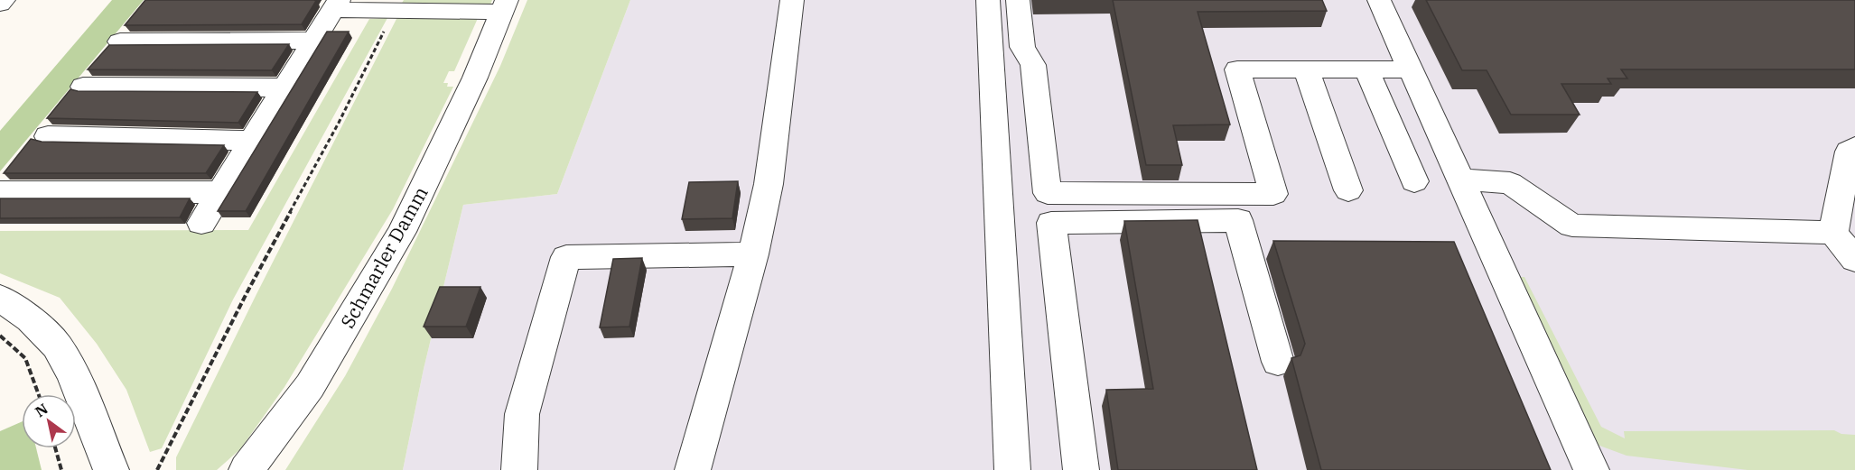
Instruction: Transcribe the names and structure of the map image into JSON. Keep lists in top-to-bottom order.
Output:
{
  "streets": {
    "street": ["Schmarler Damm"]
  },
  "north": "top left"
}
